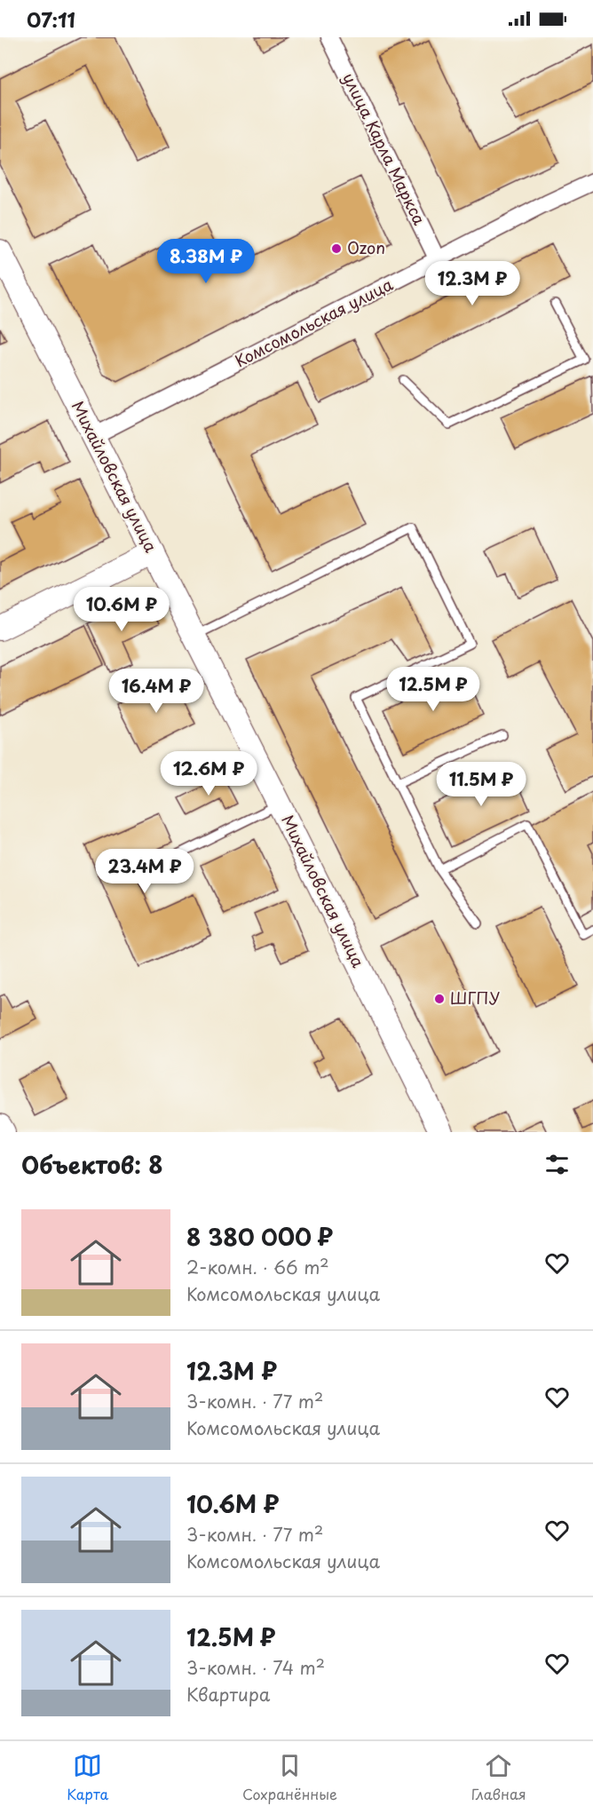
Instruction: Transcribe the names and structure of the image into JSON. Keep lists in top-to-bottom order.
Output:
{
  "streets": {
    "main road": ["Михайловская улица"],
    "street": ["улица Карла Маркса", "Комсомольская улица"]
  },
  "crossings": [
    ["улица Карла Маркса", "Комсомольская улица"],
    ["Комсомольская улица", "Михайловская улица"]
  ],
  "places": ["Ozon", "ШГПУ"],
  "page": {
    "status": "07:11",
    "price": [
      "8.38M ₽",
      "12.3M ₽",
      "10.6M ₽",
      "12.5M ₽",
      "16.4M ₽",
      "12.6M ₽",
      "11.5M ₽",
      "23.4M ₽"
    ],
    "heading": "Объектов: 8",
    "list": [
      {
        "name": "8 380 000 ₽",
        "note": "2-комн. · 66 m² · Комсомольская улица"
      },
      {
        "name": "12.3M ₽",
        "note": "3-комн. · 77 m² · Комсомольская улица"
      },
      {
        "name": "10.6M ₽",
        "note": "3-комн. · 77 m² · Комсомольская улица"
      },
      {
        "name": "12.5M ₽",
        "note": "3-комн. · 74 m² · Квартира"
      }
    ],
    "tabs": ["Карта", "Сохранённые", "Главная"]
  }
}
